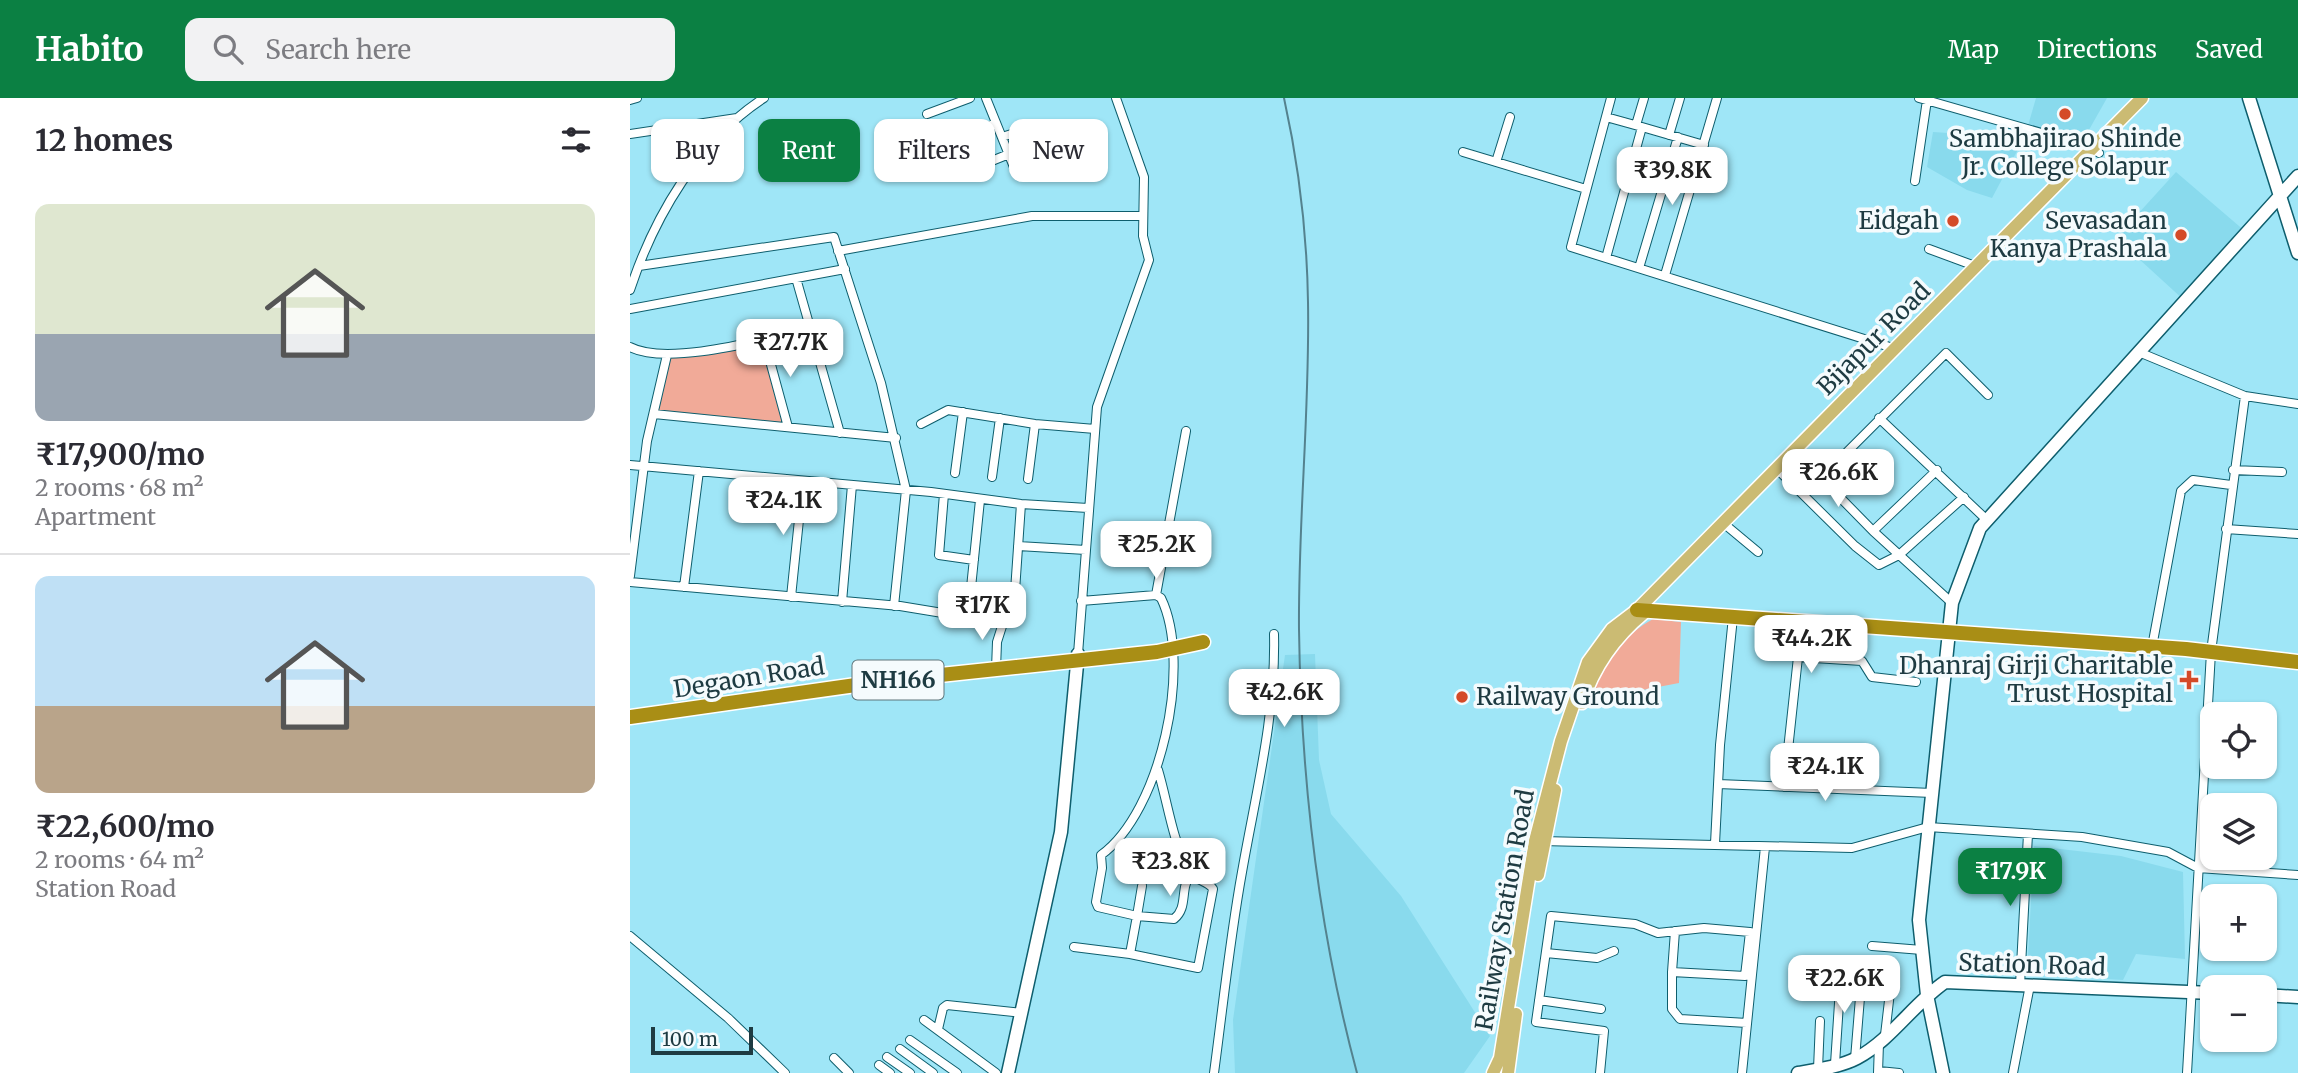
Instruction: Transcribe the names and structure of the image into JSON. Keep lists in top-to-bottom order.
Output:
{
  "streets": {
    "highway": ["Degaon Road", "NH166"],
    "main road": ["Bijapur Road", "Railway Station Road", "Station Road"]
  },
  "crossings": [
    ["Bijapur Road", "Railway Station Road"]
  ],
  "places": {
    "other": [
      "Sambhajirao Shinde Jr. College Solapur",
      "Eidgah",
      "Sevasadan Kanya Prashala",
      "Railway Ground"
    ],
    "health": ["Dhanraj Girji Charitable Trust Hospital"]
  },
  "scale_bar": "100 m",
  "page": {
    "header": "Habito",
    "search": "Search here",
    "nav": ["Map", "Directions", "Saved"],
    "heading": "12 homes",
    "chip": [
      "Buy",
      "Rent",
      "Filters",
      "New"
    ],
    "price": [
      "₹39.8K",
      "₹27.7K",
      "₹26.6K",
      "₹24.1K",
      "₹25.2K",
      "₹17K",
      "₹44.2K",
      "₹42.6K",
      "₹24.1K",
      "₹23.8K",
      "₹17.9K",
      "₹22.6K"
    ],
    "list": [
      {
        "name": "₹17,900/mo",
        "note": "2 rooms · 68 m² · Apartment"
      },
      {
        "name": "₹22,600/mo",
        "note": "2 rooms · 64 m² · Station Road"
      }
    ],
    "map_buttons": ["+", "−"],
    "scale": "100 m"
  }
}
